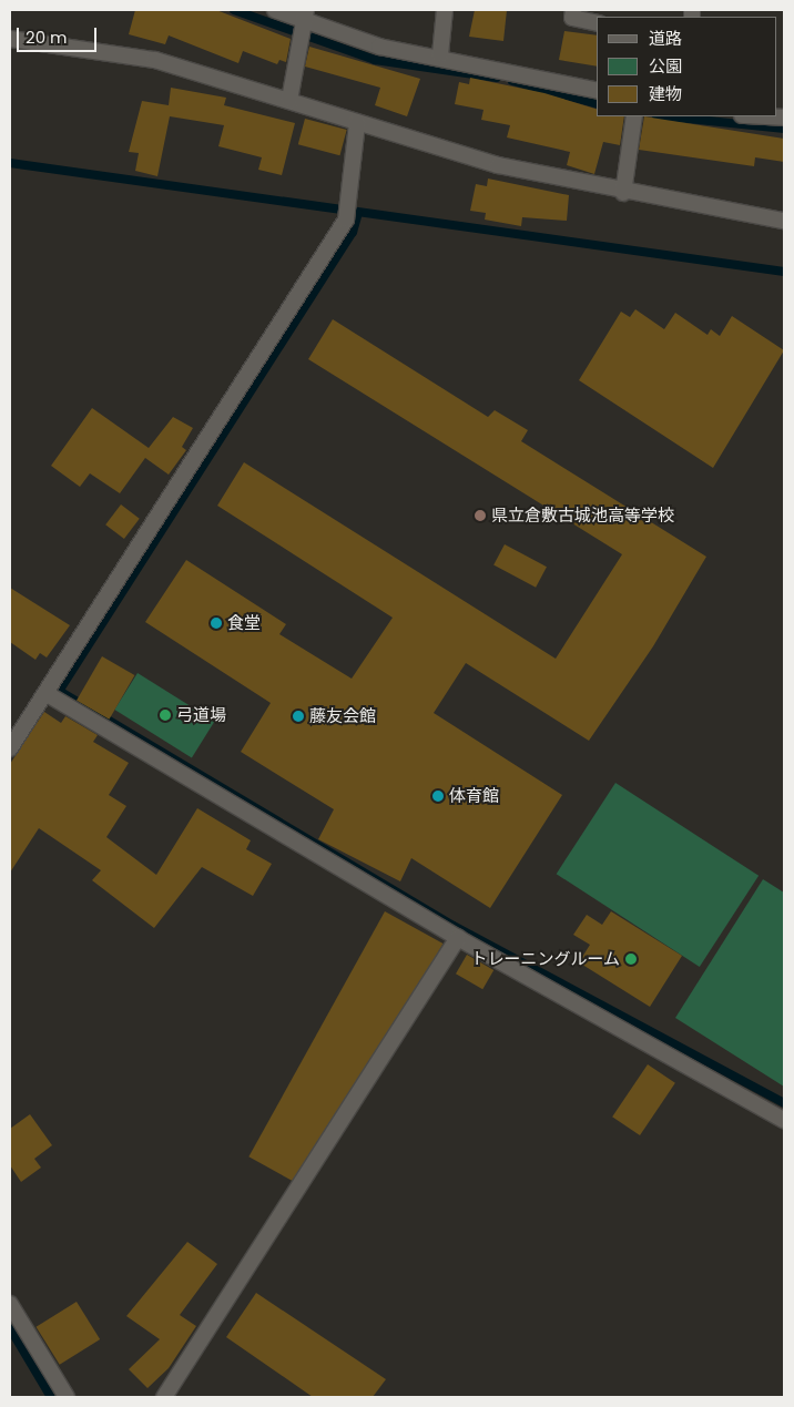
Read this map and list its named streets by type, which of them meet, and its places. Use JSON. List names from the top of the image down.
{
  "places": [
    "県立倉敷古城池高等学校",
    "食堂",
    "弓道場",
    "藤友会館",
    "体育館",
    "トレーニングルーム"
  ],
  "legend": ["道路", "公園", "建物"],
  "scale_bar": "20 m"
}
